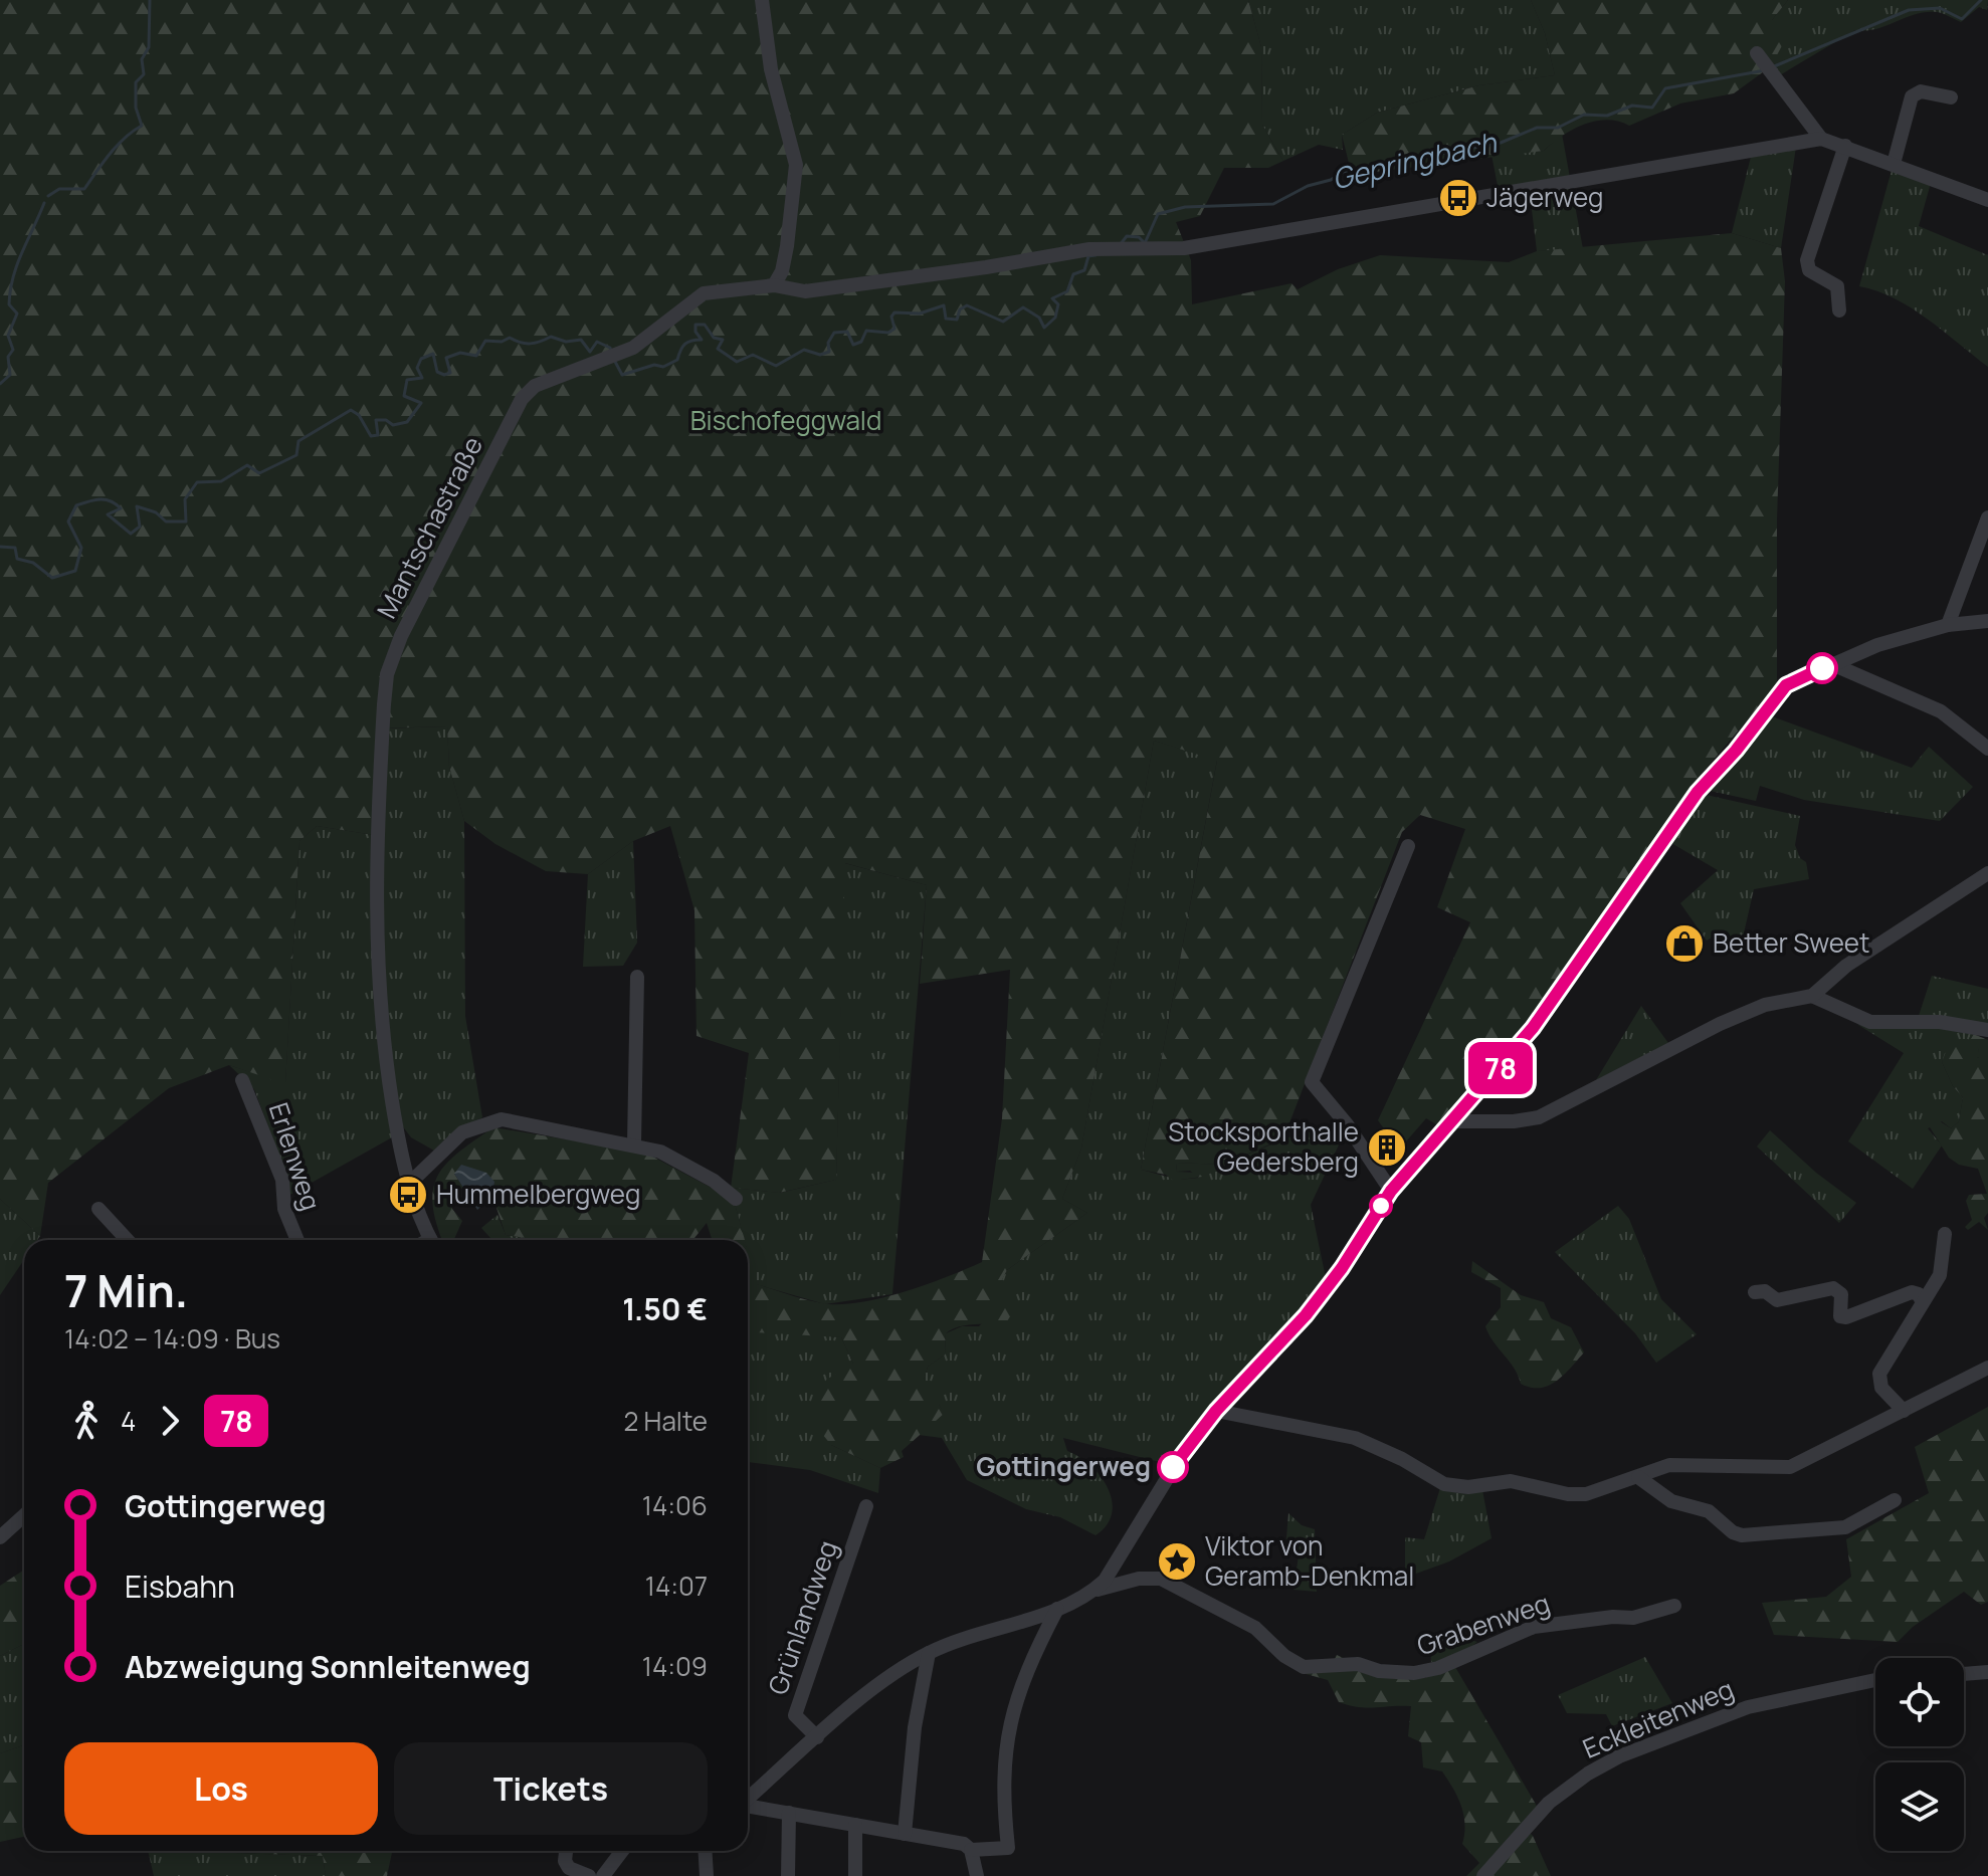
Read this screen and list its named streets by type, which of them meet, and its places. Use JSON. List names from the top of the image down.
{
  "streets": {
    "street": [
      "Mantschastraße",
      "Erlenweg",
      "Grünlandweg",
      "Grabenweg",
      "Eckleitenweg"
    ]
  },
  "water": ["Gepringbach"],
  "parks": ["Bischofeggwald"],
  "places": {
    "bus stop": ["Jägerweg", "Hummelbergweg"],
    "shop": ["Better Sweet"],
    "building": ["Stocksporthalle Gedersberg"],
    "other": ["Gottingerweg"],
    "place": ["Viktor von Geramb-Denkmal"]
  },
  "lines": ["bus line 78"],
  "page": {
    "on_map": "78",
    "heading": ["7 Min.", "14:02 – 14:09 · Bus", "1.50 €"],
    "legs": ["4", "78", "2 Halte"],
    "list": [
      {
        "name": "Gottingerweg",
        "value": "14:06"
      },
      {
        "name": "Eisbahn",
        "value": "14:07"
      },
      {
        "name": "Abzweigung Sonnleitenweg",
        "value": "14:09"
      }
    ],
    "buttons": ["Los", "Tickets"]
  }
}
